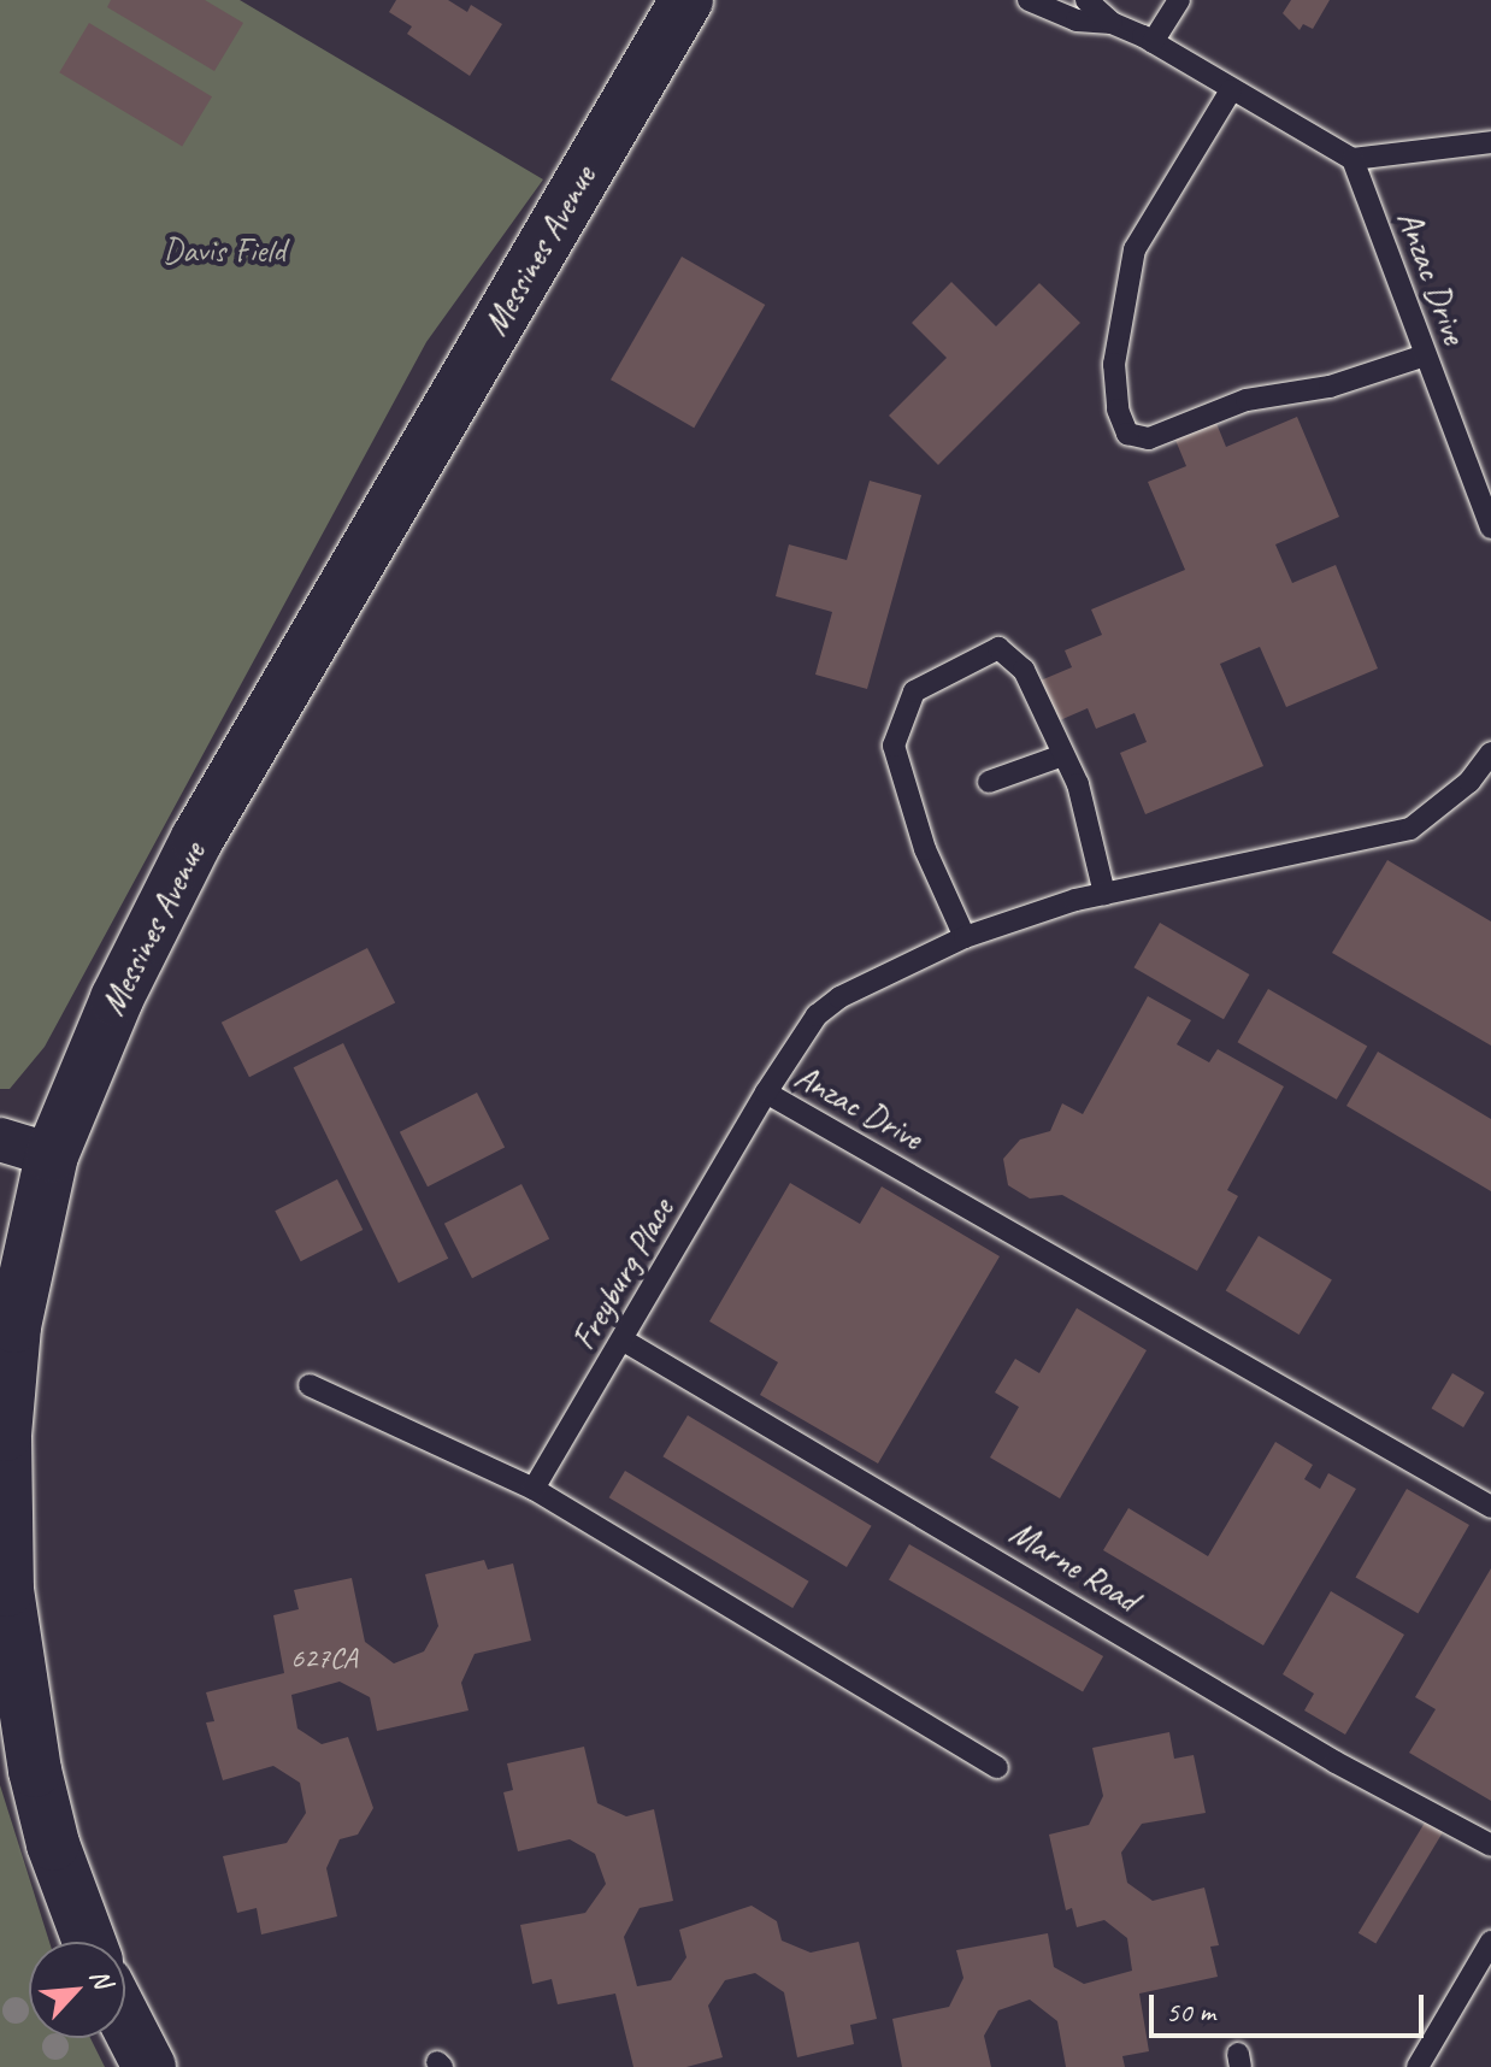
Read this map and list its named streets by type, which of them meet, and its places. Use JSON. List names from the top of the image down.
{
  "streets": {
    "street": ["Messines Avenue"],
    "lane": ["Anzac Drive", "Freyburg Place", "Marne Road"]
  },
  "crossings": [
    ["Anzac Drive", "Freyburg Place"],
    ["Freyburg Place", "Marne Road"]
  ],
  "parks": ["Davis Field"],
  "house_numbers": ["627CA"],
  "scale_bar": "50 m",
  "north": "top right"
}
